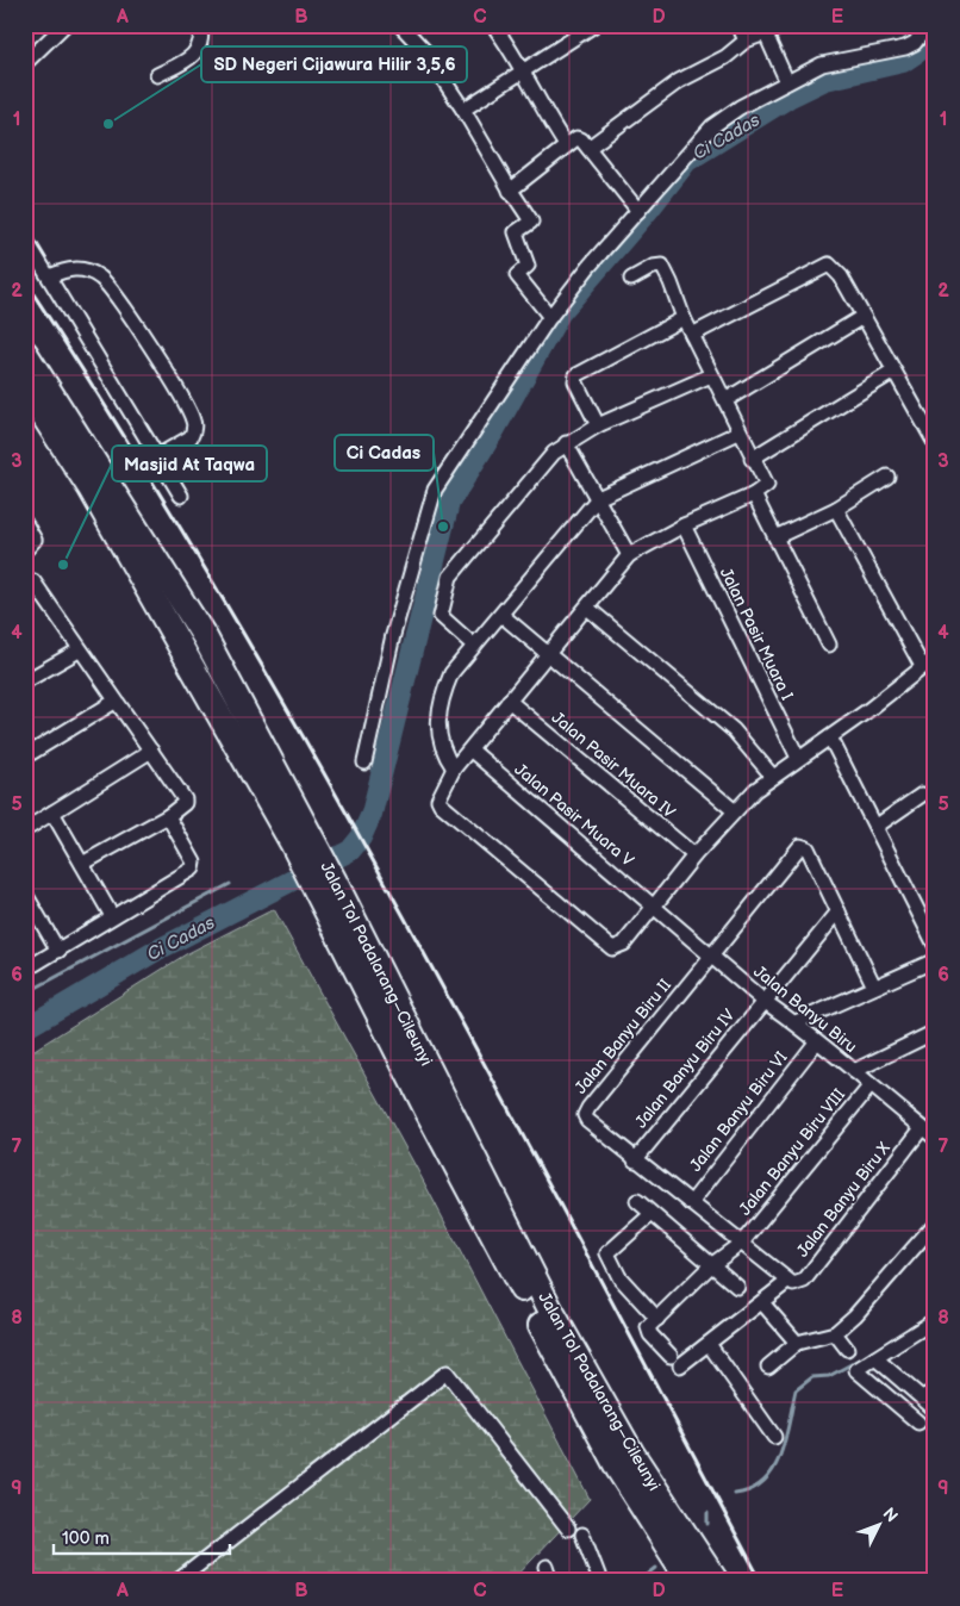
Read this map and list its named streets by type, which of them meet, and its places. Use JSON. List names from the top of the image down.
{
  "streets": {
    "highway": ["Jalan Tol Padalarang–Cileunyi"],
    "street": [
      "Jalan Pasir Muara I",
      "Jalan Pasir Muara IV",
      "Jalan Pasir Muara V",
      "Jalan Banyu Biru",
      "Jalan Banyu Biru II",
      "Jalan Banyu Biru IV",
      "Jalan Banyu Biru VI",
      "Jalan Banyu Biru VIII",
      "Jalan Banyu Biru X"
    ]
  },
  "crossings": [
    ["Jalan Pasir Muara V", "Jalan Banyu Biru"],
    ["Jalan Banyu Biru", "Jalan Banyu Biru II"],
    ["Jalan Banyu Biru", "Jalan Banyu Biru IV"],
    ["Jalan Banyu Biru", "Jalan Banyu Biru VI"],
    ["Jalan Banyu Biru", "Jalan Banyu Biru VIII"],
    ["Jalan Banyu Biru", "Jalan Banyu Biru X"],
    ["Jalan Banyu Biru II", "Jalan Banyu Biru IV"],
    ["Jalan Banyu Biru II", "Jalan Banyu Biru VI"],
    ["Jalan Banyu Biru II", "Jalan Banyu Biru VIII"],
    ["Jalan Banyu Biru II", "Jalan Banyu Biru X"],
    ["Jalan Banyu Biru VIII", "Jalan Banyu Biru X"]
  ],
  "water": ["Ci Cadas"],
  "places": ["SD Negeri Cijawura Hilir 3,5,6", "Ci Cadas", "Masjid At Taqwa"],
  "scale_bar": "100 m",
  "north": "top right",
  "grid": {
    "columns": [
      "A",
      "B",
      "C",
      "D",
      "E"
    ],
    "rows": [
      "1",
      "2",
      "3",
      "4",
      "5",
      "6",
      "7",
      "8",
      "9"
    ]
  }
}
